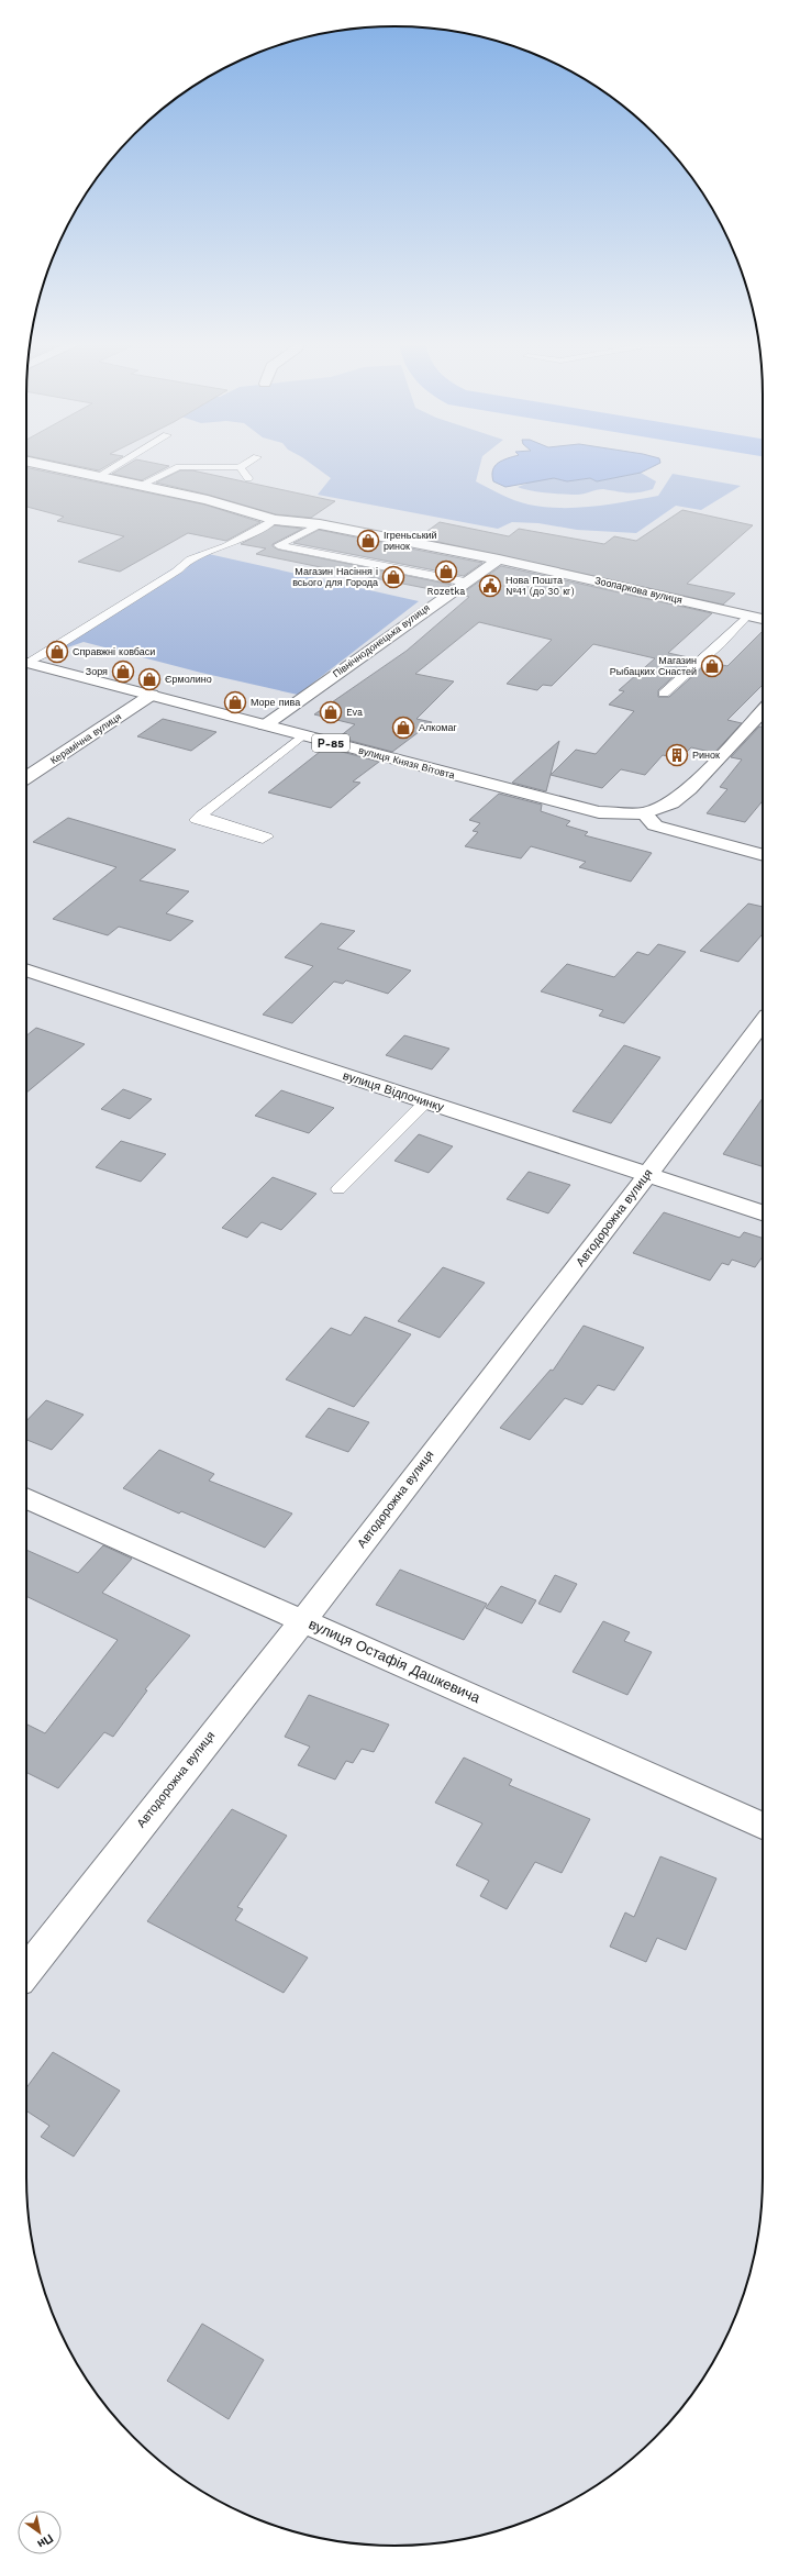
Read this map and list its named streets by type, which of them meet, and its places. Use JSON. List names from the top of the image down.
{
  "streets": {
    "street": [
      "Зоопаркова вулиця",
      "Північнодонецька вулиця",
      "Керамічна вулиця",
      "Р-85",
      "вулиця Князя Вітовта",
      "вулиця Відпочинку",
      "Автодорожна вулиця",
      "вулиця Остафія Дашкевича"
    ]
  },
  "crossings": [
    ["Зоопаркова вулиця", "Північнодонецька вулиця"],
    ["Північнодонецька вулиця", "вулиця Князя Вітовта"],
    ["Керамічна вулиця", "вулиця Князя Вітовта"],
    ["вулиця Відпочинку", "Автодорожна вулиця"],
    ["Автодорожна вулиця", "вулиця Остафія Дашкевича"]
  ],
  "places": {
    "shop": [
      "Ігреньський ринок",
      "Rozetka",
      "Магазин Насіння і всього для Города",
      "Справжні ковбаси",
      "Магазин Рыбацких Снастей",
      "Зоря",
      "Єрмолино",
      "Море пива",
      "Eva",
      "Алкомаг"
    ],
    "public building": ["Нова Пошта №41 (до 30 кг)"],
    "building": ["Ринок"]
  },
  "north": "bottom right"
}
